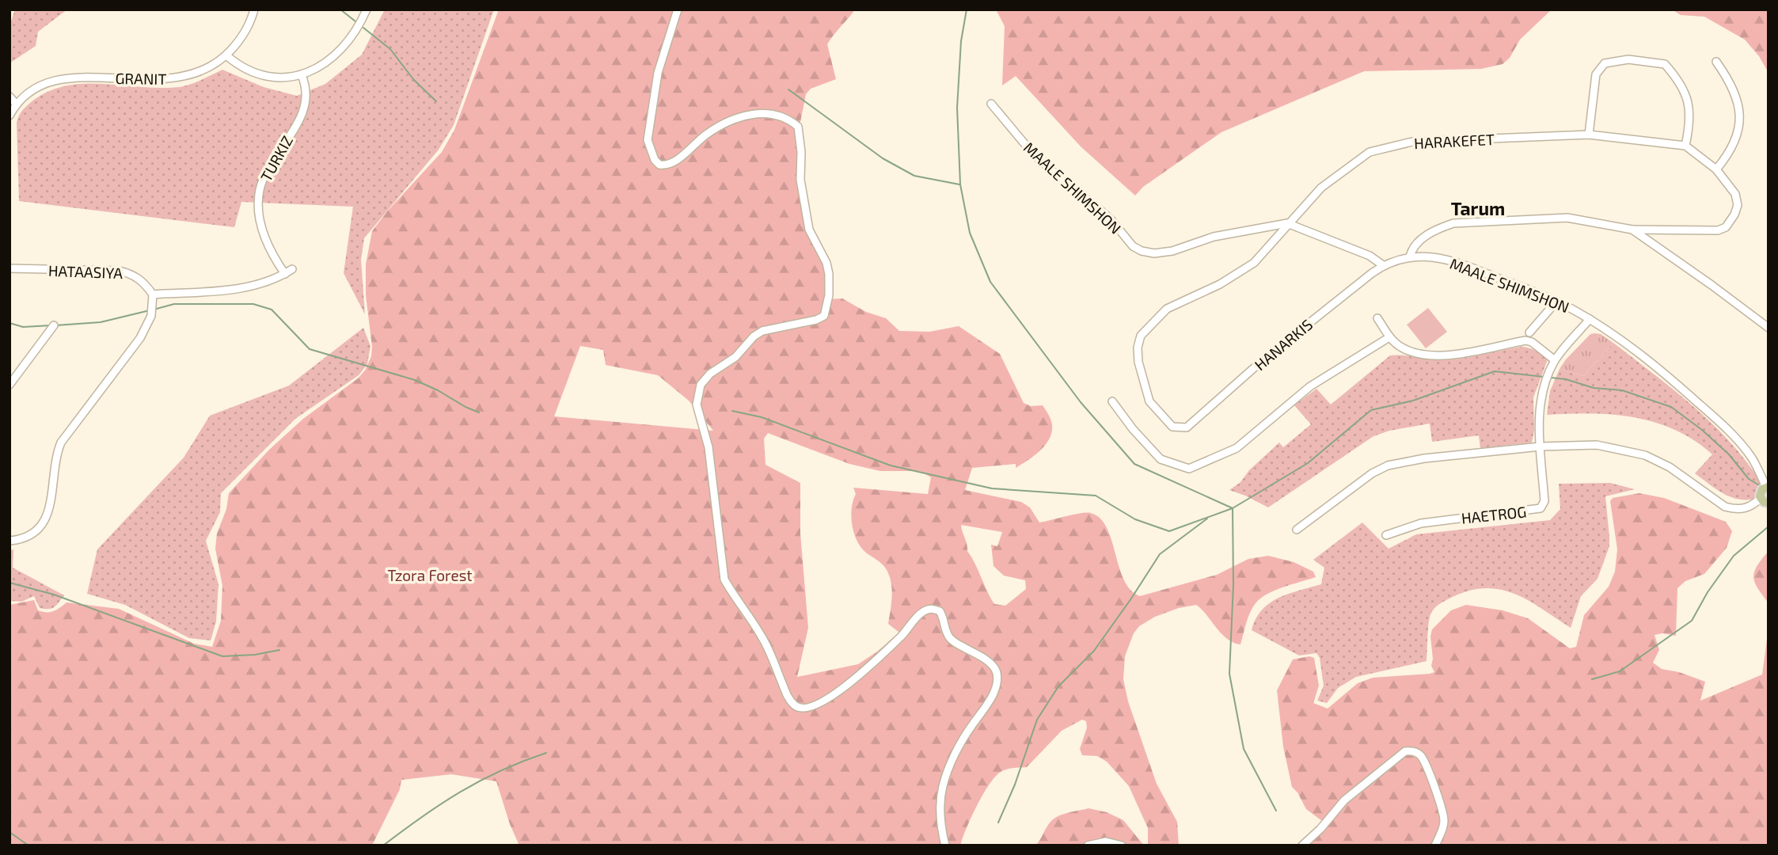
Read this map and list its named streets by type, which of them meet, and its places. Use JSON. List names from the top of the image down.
{
  "streets": {
    "street": [
      "GRANIT",
      "HARAKEFET",
      "TURKIZ",
      "MAALE SHIMSHON",
      "HATAASIYA",
      "HANARKIS",
      "HAETROG"
    ]
  },
  "crossings": [
    ["HARAKEFET", "MAALE SHIMSHON"],
    ["HARAKEFET", "HANARKIS"],
    ["MAALE SHIMSHON", "HANARKIS"]
  ],
  "districts": ["Tarum"],
  "parks": ["Tzora Forest"]
}
